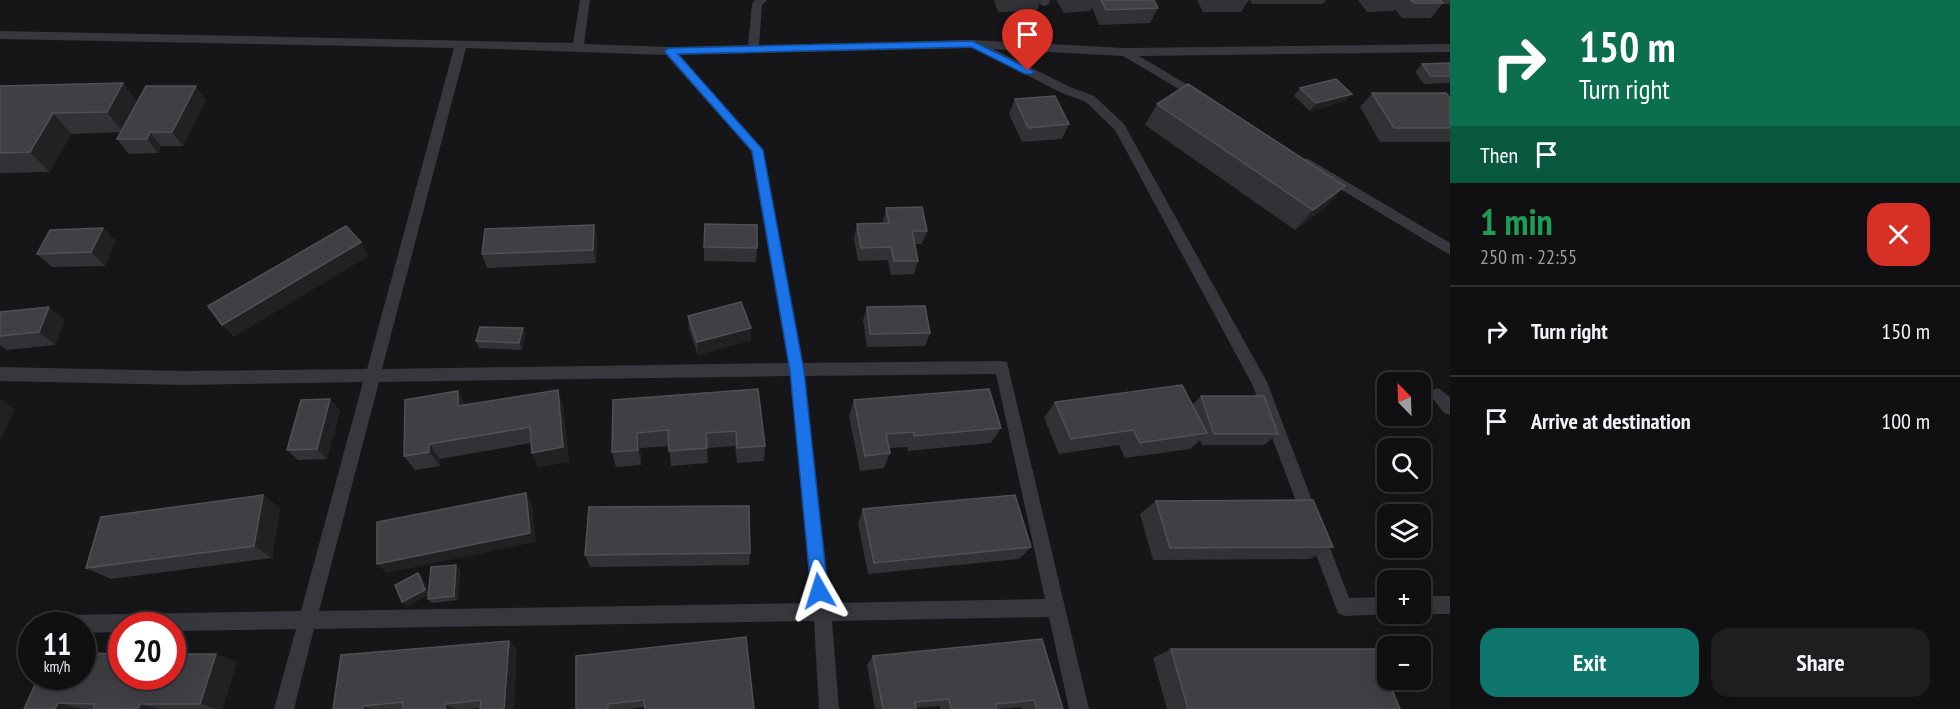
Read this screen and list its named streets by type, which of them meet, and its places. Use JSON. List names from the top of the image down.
{
  "north": "top left",
  "page": {
    "turn": ["150 m", "Turn right"],
    "then": "Then",
    "heading": ["1 min", "250 m · 22:55"],
    "list": [
      {
        "name": "Turn right",
        "value": "150 m"
      },
      {
        "name": "Arrive at destination",
        "value": "100 m"
      }
    ],
    "map_buttons": ["+", "−"],
    "speed": "11 km/h",
    "limit": "20",
    "buttons": ["Exit", "Share"]
  }
}
